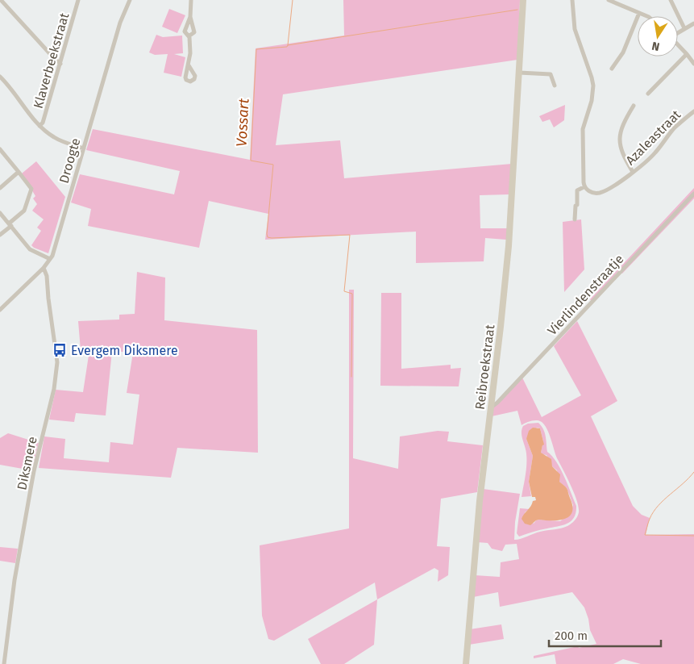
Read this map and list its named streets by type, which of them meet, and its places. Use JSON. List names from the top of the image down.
{
  "streets": {
    "street": [
      "Klaverbeekstraat",
      "Azaleastraat",
      "Droogte",
      "Vierlindenstraatje",
      "Reibroekstraat",
      "Diksmere"
    ]
  },
  "crossings": [
    ["Droogte", "Diksmere"],
    ["Vierlindenstraatje", "Reibroekstraat"]
  ],
  "water": ["Vossart"],
  "places": {
    "bus stop": ["Evergem Diksmere"]
  },
  "scale_bar": "200 m",
  "north": "bottom"
}
